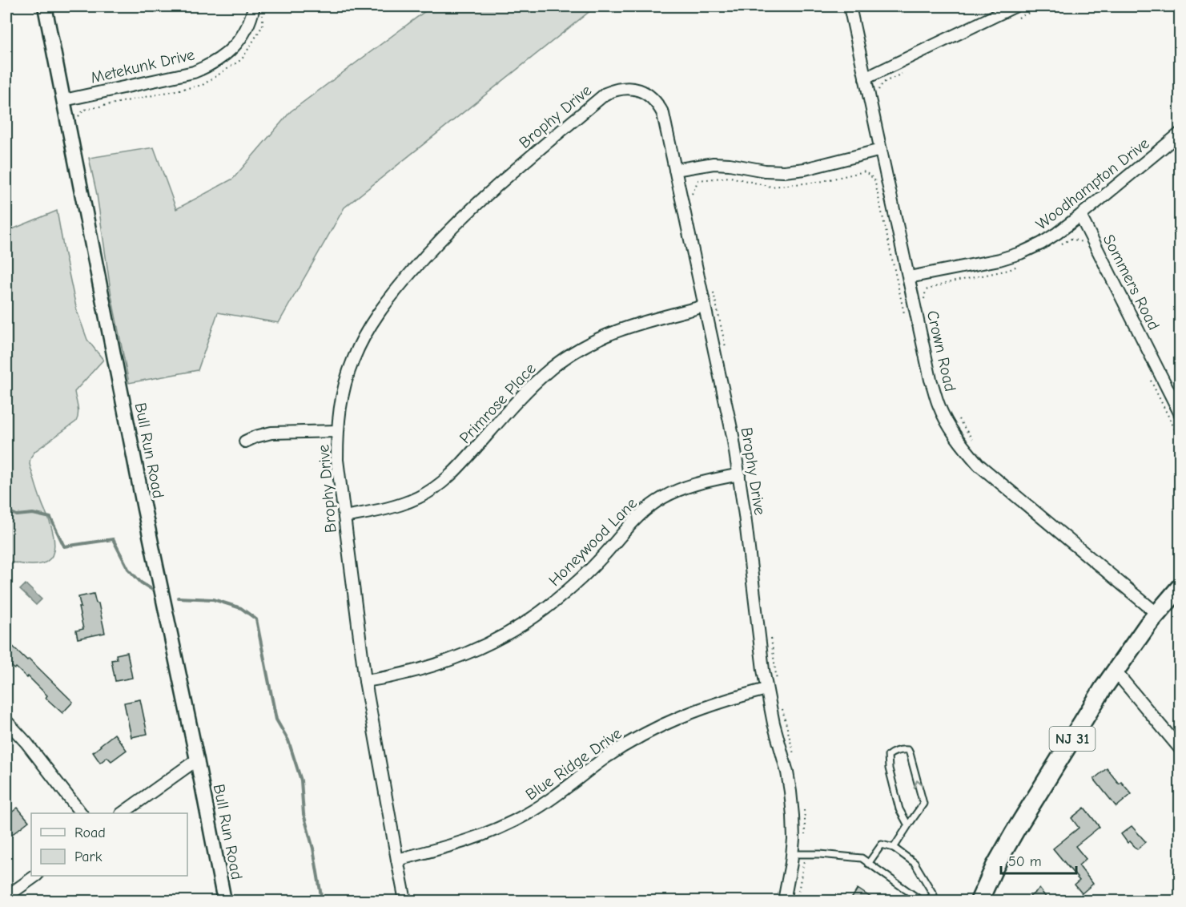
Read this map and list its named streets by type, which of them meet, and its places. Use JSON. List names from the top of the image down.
{
  "streets": {
    "main road": ["NJ 31"],
    "street": [
      "Metekunk Drive",
      "Brophy Drive",
      "Woodhampton Drive",
      "Sommers Road",
      "Crown Road",
      "Primrose Place",
      "Bull Run Road",
      "Honeywood Lane",
      "Blue Ridge Drive"
    ]
  },
  "crossings": [
    ["Metekunk Drive", "Bull Run Road"],
    ["Brophy Drive", "Primrose Place"],
    ["Brophy Drive", "Honeywood Lane"],
    ["Brophy Drive", "Blue Ridge Drive"],
    ["Woodhampton Drive", "Sommers Road"],
    ["Woodhampton Drive", "Crown Road"],
    ["Crown Road", "NJ 31"]
  ],
  "legend": ["Road", "Park"],
  "scale_bar": "50 m"
}
